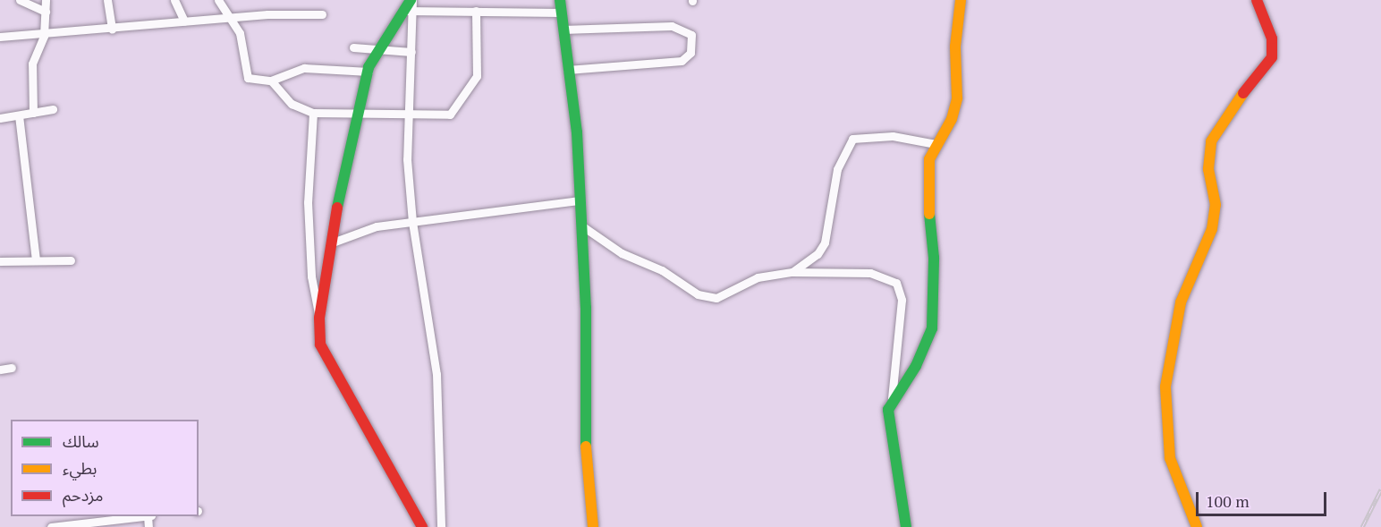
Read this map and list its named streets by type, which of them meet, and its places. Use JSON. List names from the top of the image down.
{
  "legend": ["سالك", "بطيء", "مزدحم"],
  "scale_bar": "100 m"
}
